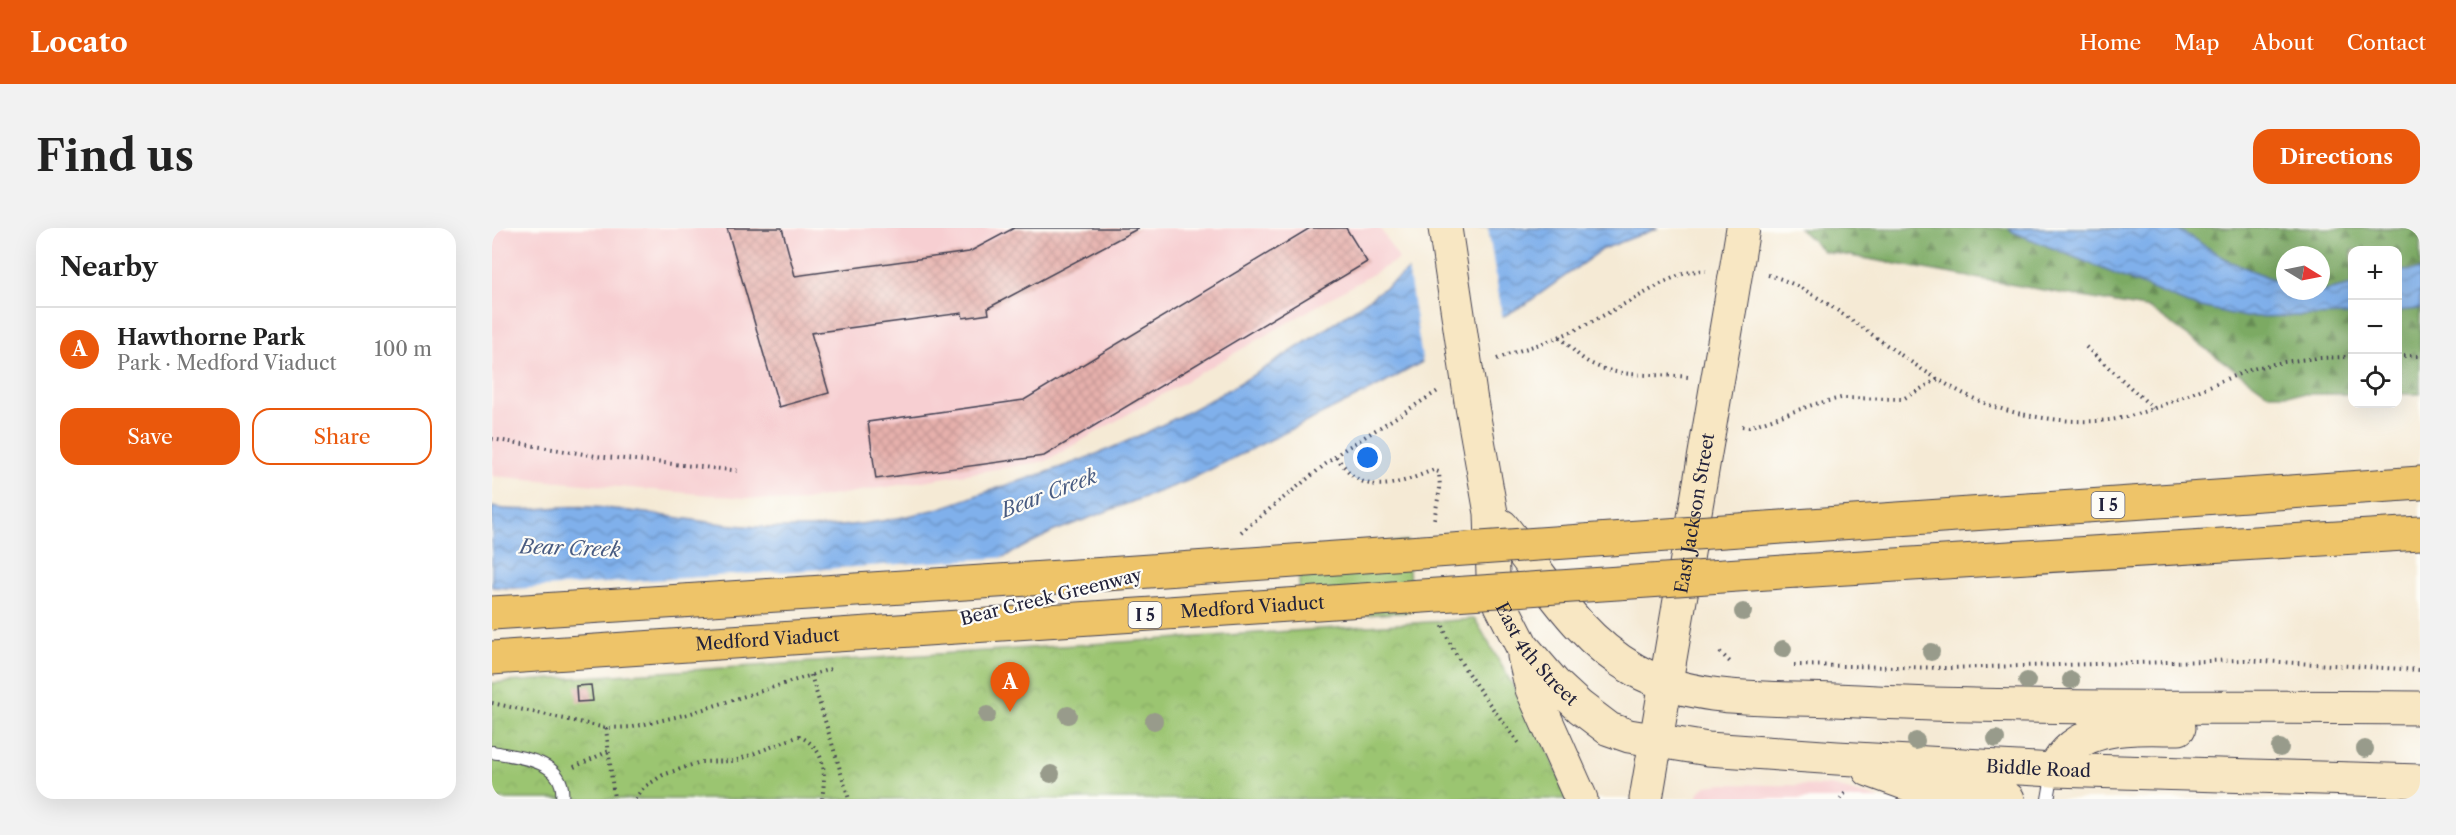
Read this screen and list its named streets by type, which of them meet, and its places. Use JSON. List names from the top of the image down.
{
  "streets": {
    "highway": ["I 5", "Medford Viaduct"],
    "main road": ["East Jackson Street", "East 4th Street", "Biddle Road"]
  },
  "crossings": [
    ["East Jackson Street", "East 4th Street"],
    ["East Jackson Street", "Biddle Road"],
    ["East 4th Street", "Biddle Road"]
  ],
  "water": ["Bear Creek"],
  "north": "right",
  "page": {
    "header": "Locato",
    "nav": [
      "Home",
      "Map",
      "About",
      "Contact"
    ],
    "buttons": [
      "Directions",
      ["Save", "Share"]
    ],
    "title": "Find us",
    "heading": "Nearby",
    "map_buttons": ["+", "−"],
    "list": [
      {
        "mark": "A",
        "name": "Hawthorne Park",
        "note": "Park · Medford Viaduct",
        "value": "100 m"
      }
    ],
    "pins": "A"
  }
}
